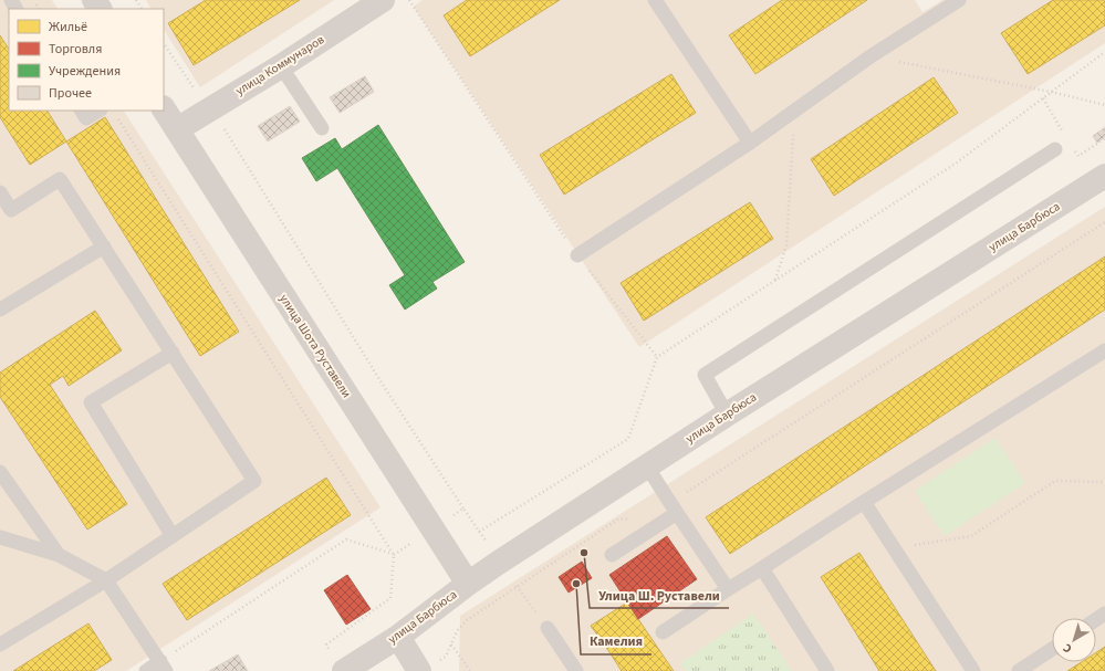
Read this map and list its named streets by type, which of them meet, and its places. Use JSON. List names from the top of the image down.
{
  "streets": {
    "street": ["улица Коммунаров", "улица Барбюса", "улица Шота Руставели"]
  },
  "crossings": [
    ["улица Коммунаров", "улица Шота Руставели"],
    ["улица Барбюса", "улица Шота Руставели"]
  ],
  "places": ["Улица Ш. Руставели", "Камелия"],
  "legend": [
    "Жильё",
    "Торговля",
    "Учреждения",
    "Прочее"
  ],
  "north": "bottom left"
}
